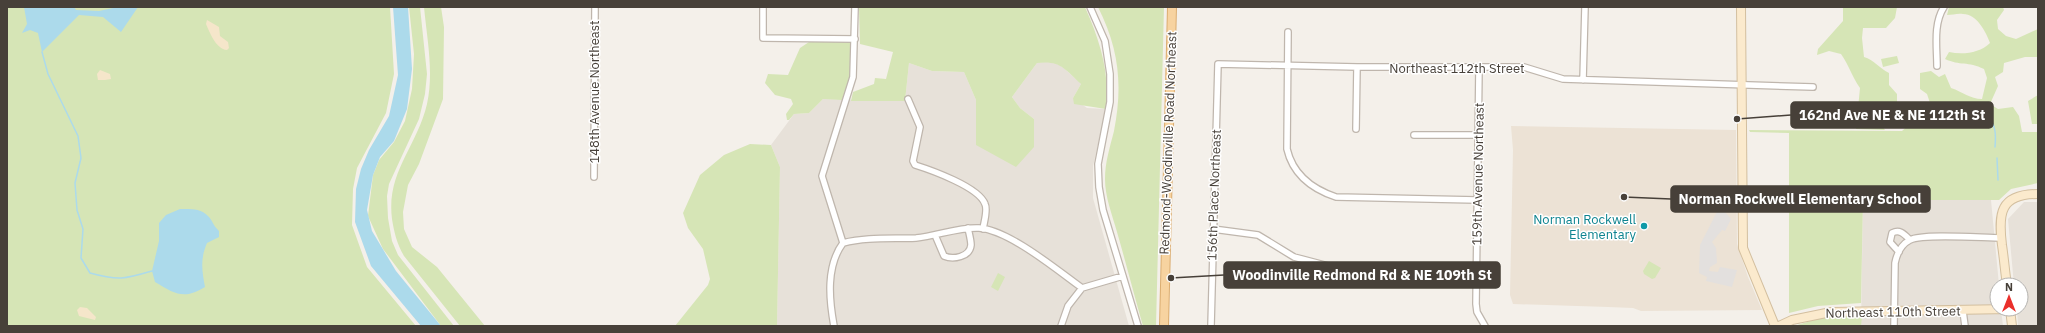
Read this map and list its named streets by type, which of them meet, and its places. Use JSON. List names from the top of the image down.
{
  "streets": {
    "main road": ["Redmond-Woodinville Road Northeast"],
    "street": [
      "Northeast 112th Street",
      "148th Avenue Northeast",
      "159th Avenue Northeast",
      "156th Place Northeast",
      "Northeast 110th Street"
    ]
  },
  "crossings": [
    ["Northeast 112th Street", "159th Avenue Northeast"],
    ["Northeast 112th Street", "156th Place Northeast"]
  ],
  "places": [
    "162nd Ave NE & NE 112th St",
    "Norman Rockwell Elementary School",
    "Norman Rockwell Elementary",
    "Woodinville Redmond Rd & NE 109th St"
  ],
  "north": "top"
}
